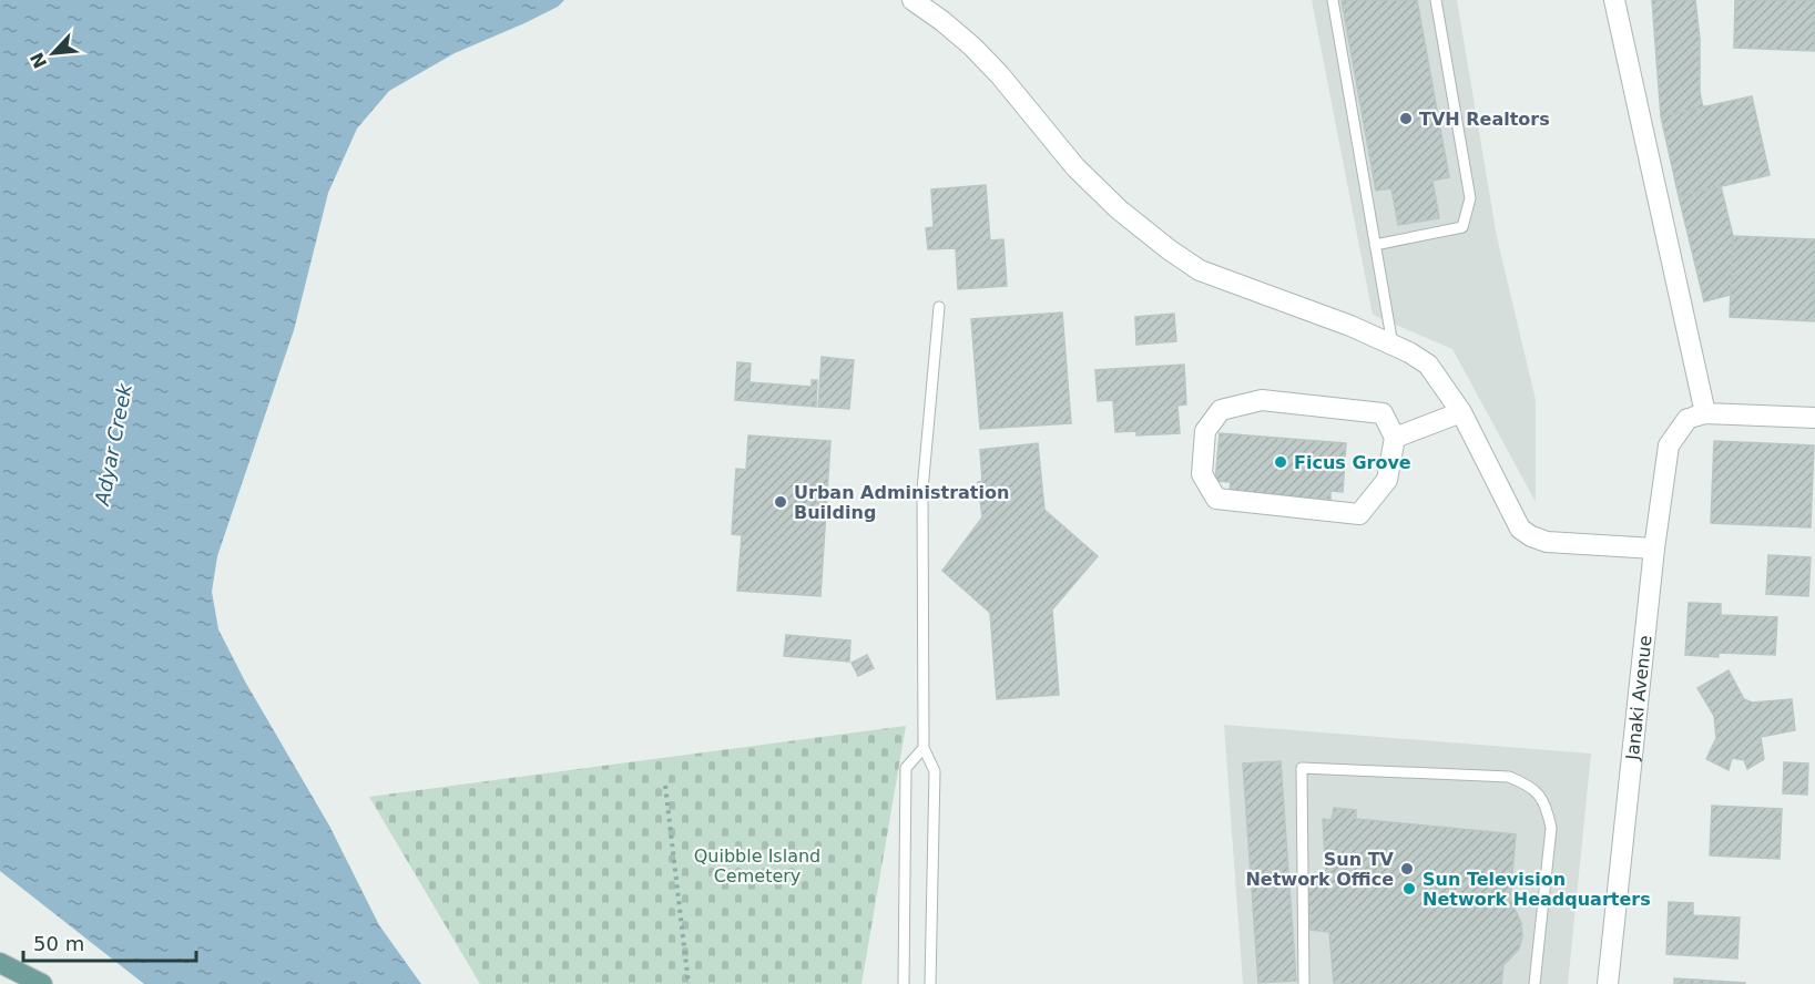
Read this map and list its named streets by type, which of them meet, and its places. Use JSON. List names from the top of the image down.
{
  "streets": {
    "street": ["Janaki Avenue"]
  },
  "water": ["Adyar Creek"],
  "parks": ["Quibble Island Cemetery"],
  "places": [
    "TVH Realtors",
    "Ficus Grove",
    "Urban Administration Building",
    "Sun TV Network Office",
    "Sun Television Network Headquarters"
  ],
  "scale_bar": "50 m",
  "north": "bottom left"
}
